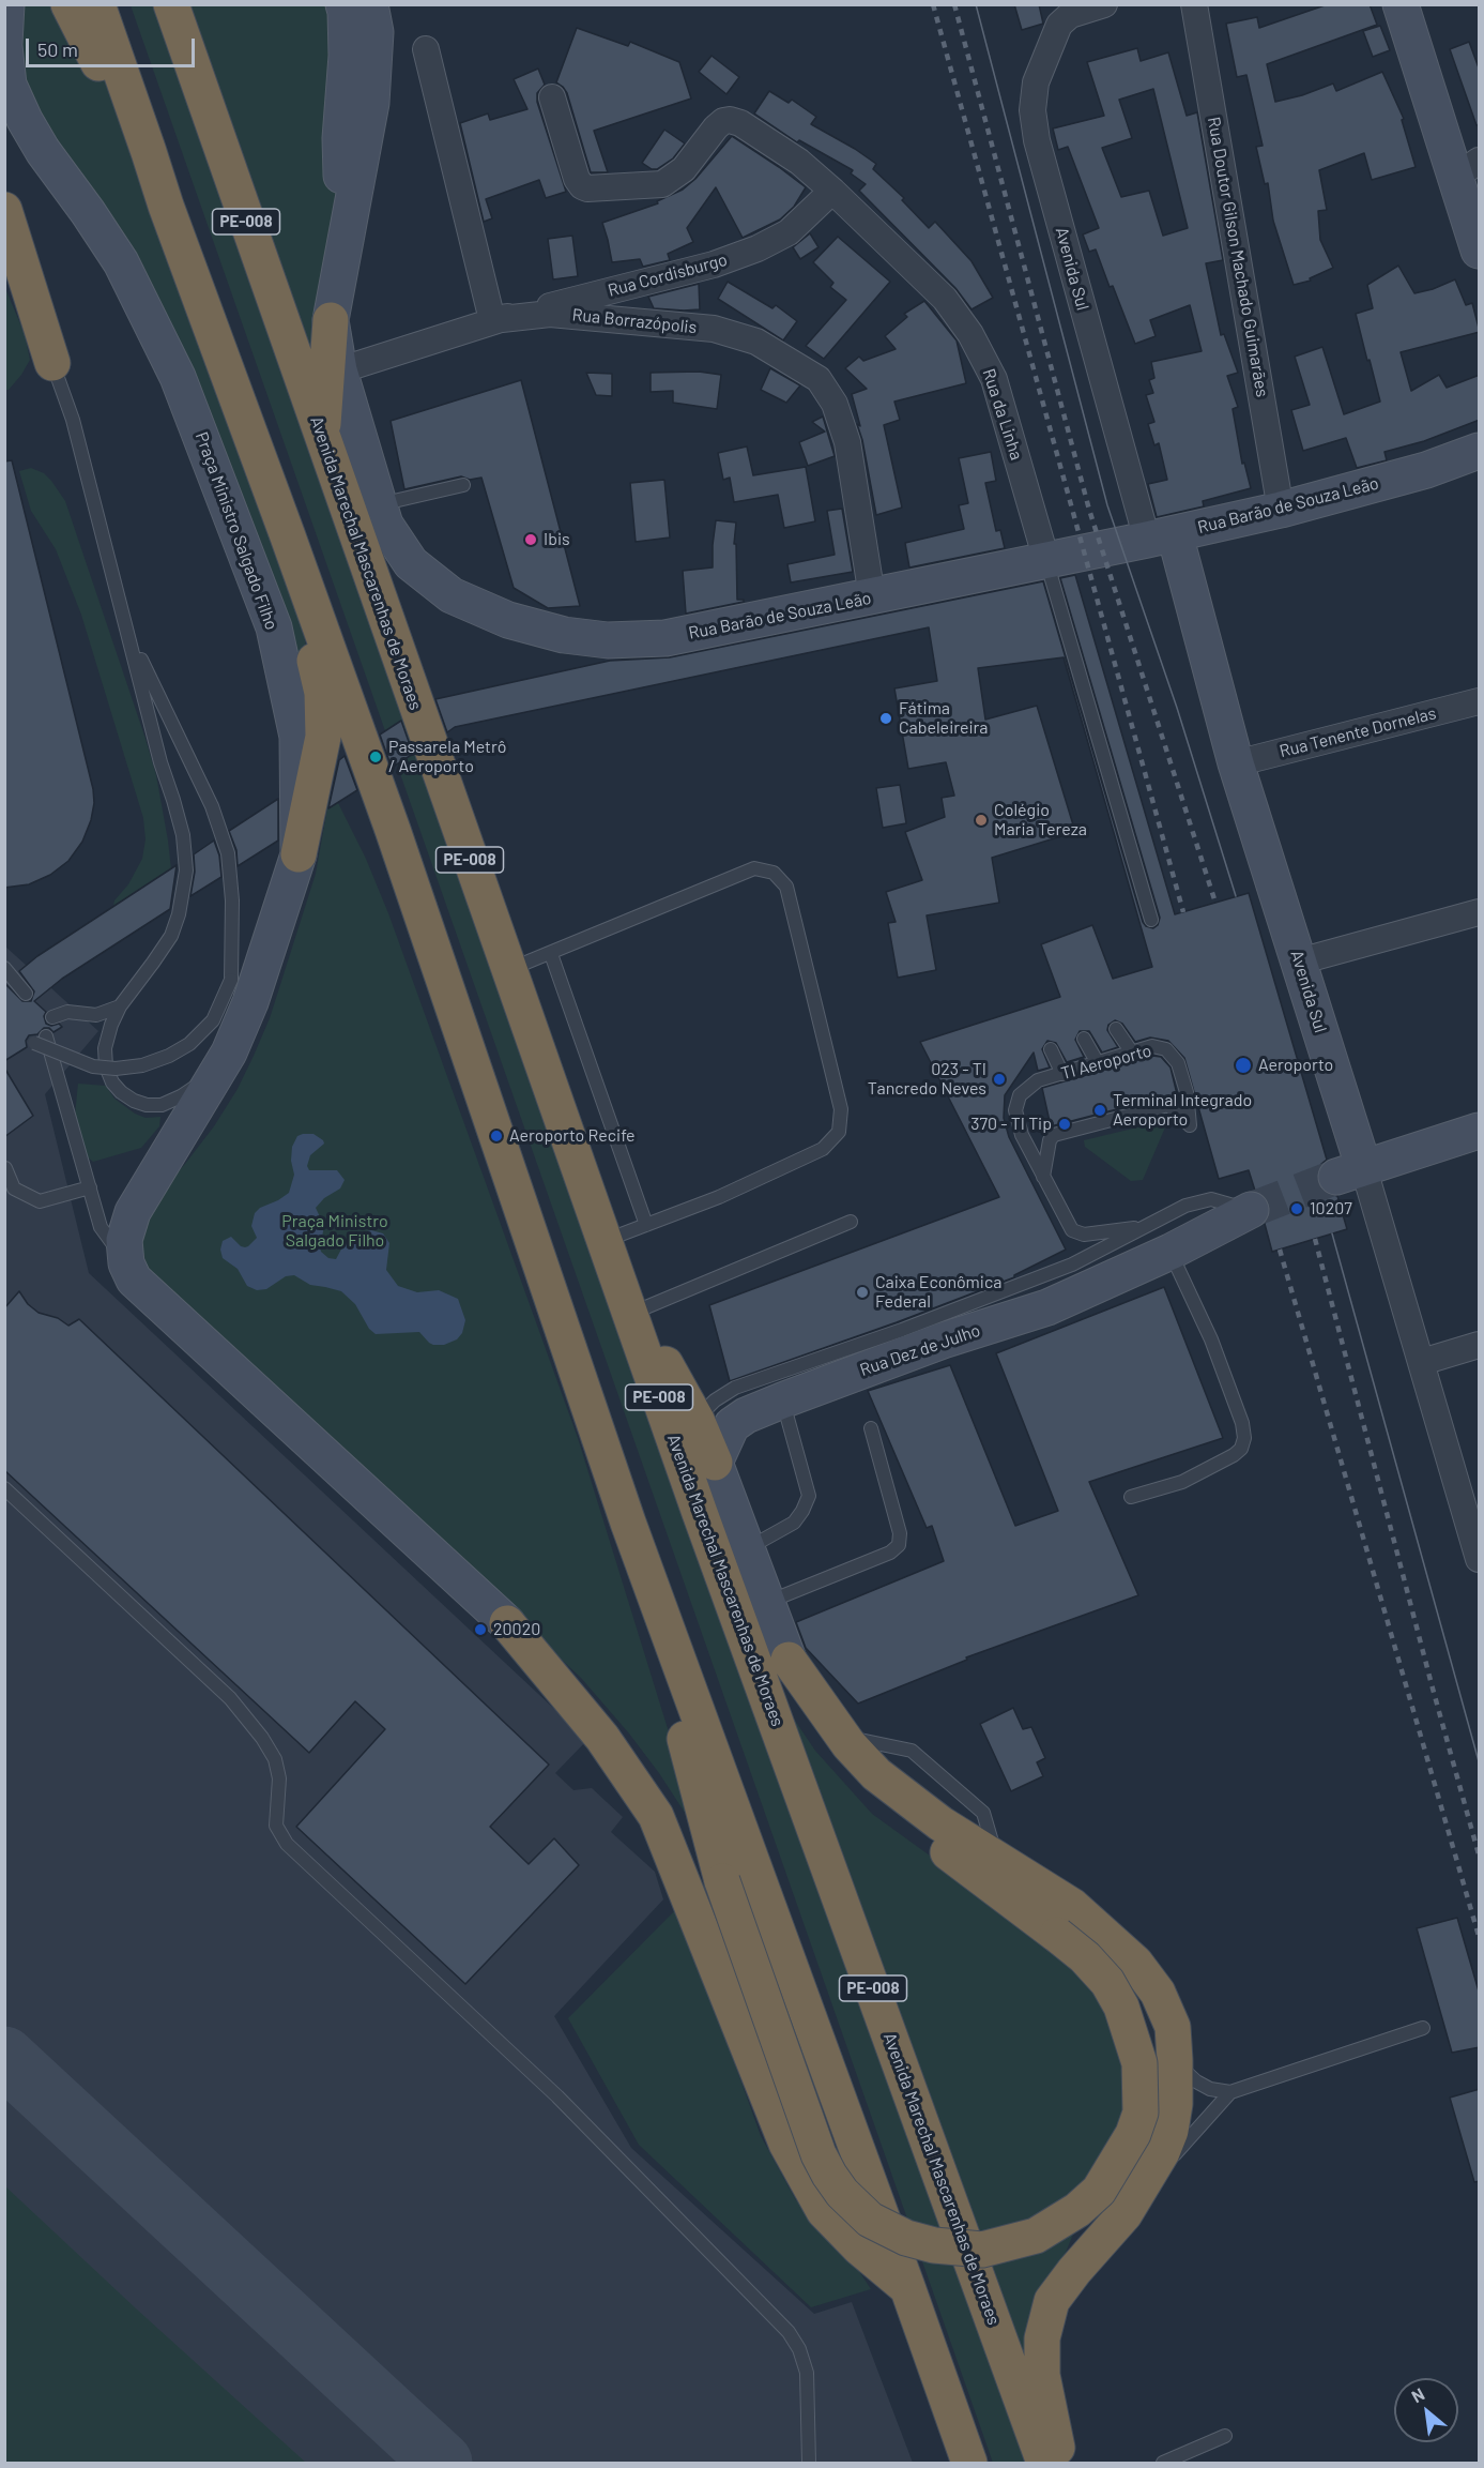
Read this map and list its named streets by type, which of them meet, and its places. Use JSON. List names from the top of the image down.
{
  "streets": {
    "highway": ["PE-008", "Avenida Marechal Mascarenhas de Moraes"],
    "street": [
      "Rua Doutor Gilson Machado Guimarães",
      "Avenida Sul",
      "Rua Cordisburgo",
      "Rua Borrazópolis",
      "Rua da Linha",
      "Rua Barão de Souza Leão",
      "Praça Ministro Salgado Filho",
      "Rua Tenente Dornelas",
      "Rua Dez de Julho"
    ],
    "lane": ["TI Aeroporto"]
  },
  "crossings": [
    ["Rua Doutor Gilson Machado Guimarães", "Rua Barão de Souza Leão"],
    ["Avenida Sul", "Rua Barão de Souza Leão"],
    ["Avenida Sul", "Rua Tenente Dornelas"],
    ["Rua Cordisburgo", "Rua Borrazópolis"],
    ["Rua Cordisburgo", "Rua da Linha"],
    ["Rua Cordisburgo", "Rua Barão de Souza Leão"],
    ["Rua Borrazópolis", "Rua Barão de Souza Leão"],
    ["Rua da Linha", "Rua Barão de Souza Leão"]
  ],
  "parks": ["Praça Ministro Salgado Filho"],
  "places": [
    "Ibis",
    "Fátima Cabeleireira",
    "Passarela Metrô / Aeroporto",
    "Colégio Maria Tereza",
    "Aeroporto",
    "023 - TI Tancredo Neves",
    "Terminal Integrado Aeroporto",
    "370 - TI Tip",
    "Aeroporto Recife",
    "10207",
    "Caixa Econômica Federal",
    "20020"
  ],
  "scale_bar": "50 m",
  "north": "top left"
}
